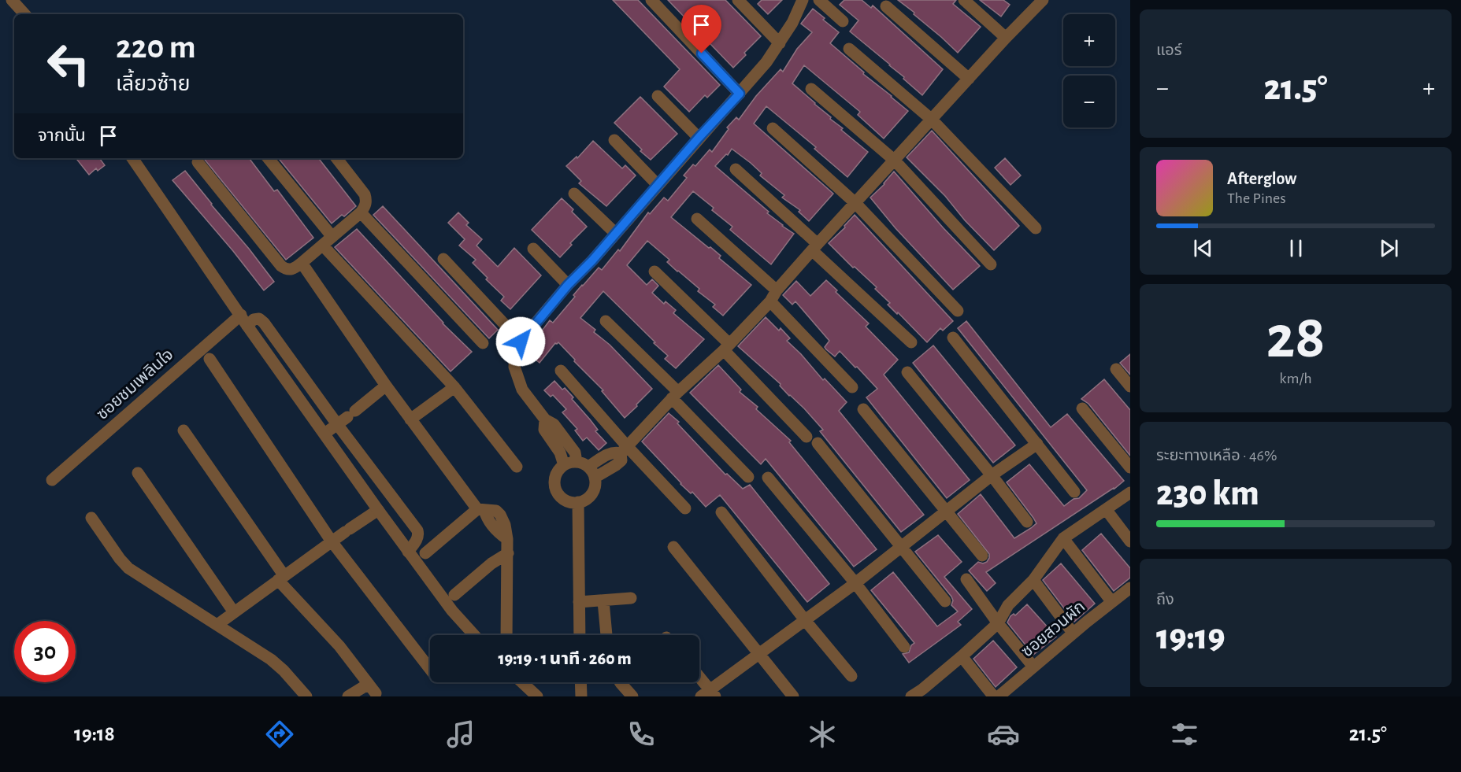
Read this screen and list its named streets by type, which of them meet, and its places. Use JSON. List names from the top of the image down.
{
  "streets": {
    "street": ["ซอยชมเพลินใจ", "ซอยสวนผัก"]
  },
  "page": {
    "tile": [
      "แอร์",
      ["28", "km/h"],
      ["ระยะทางเหลือ · 46%", "230 km"],
      ["ถึง", "19:19"]
    ],
    "map_buttons": ["+", "−"],
    "turn": ["220 m", "เลี้ยวซ้าย"],
    "heat": ["−", "21.5°", "+"],
    "then": "จากนั้น",
    "song": ["Afterglow", "The Pines"],
    "limit": "30",
    "trip": "19:19 · 1 นาที · 260 m",
    "tabs": ["19:18", "21.5°"]
  }
}
